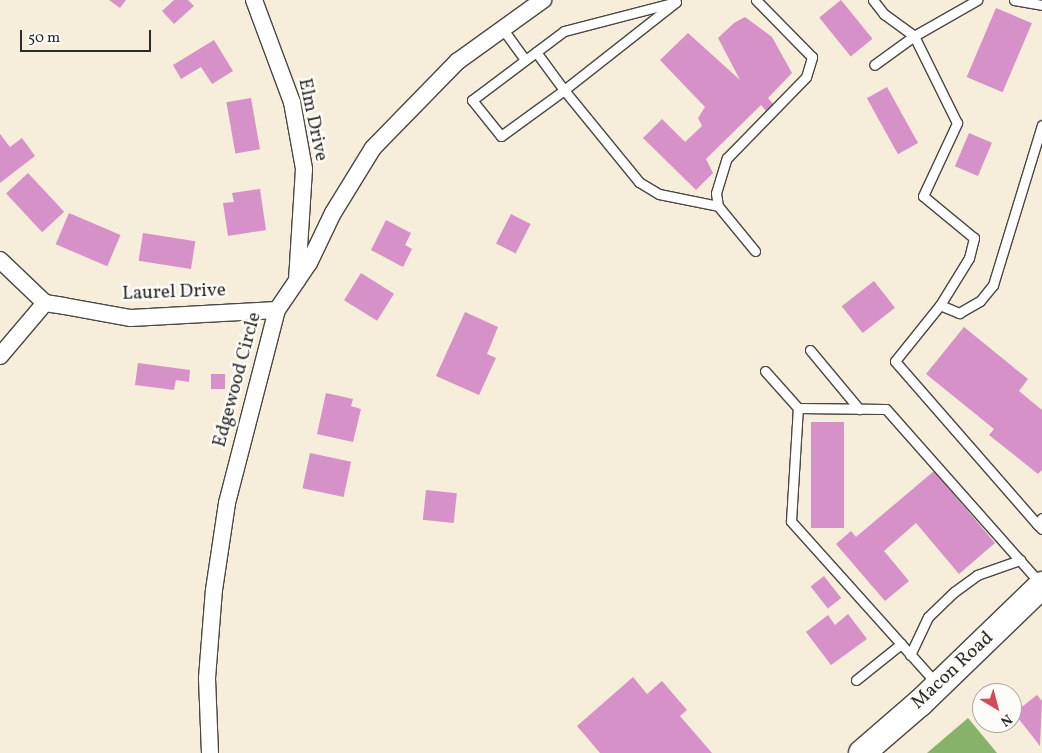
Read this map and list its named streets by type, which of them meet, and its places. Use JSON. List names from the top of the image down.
{
  "streets": {
    "main road": ["Macon Road"],
    "street": ["Elm Drive", "Laurel Drive", "Edgewood Circle"]
  },
  "crossings": [
    ["Elm Drive", "Edgewood Circle"],
    ["Laurel Drive", "Edgewood Circle"]
  ],
  "scale_bar": "50 m",
  "north": "bottom right"
}
